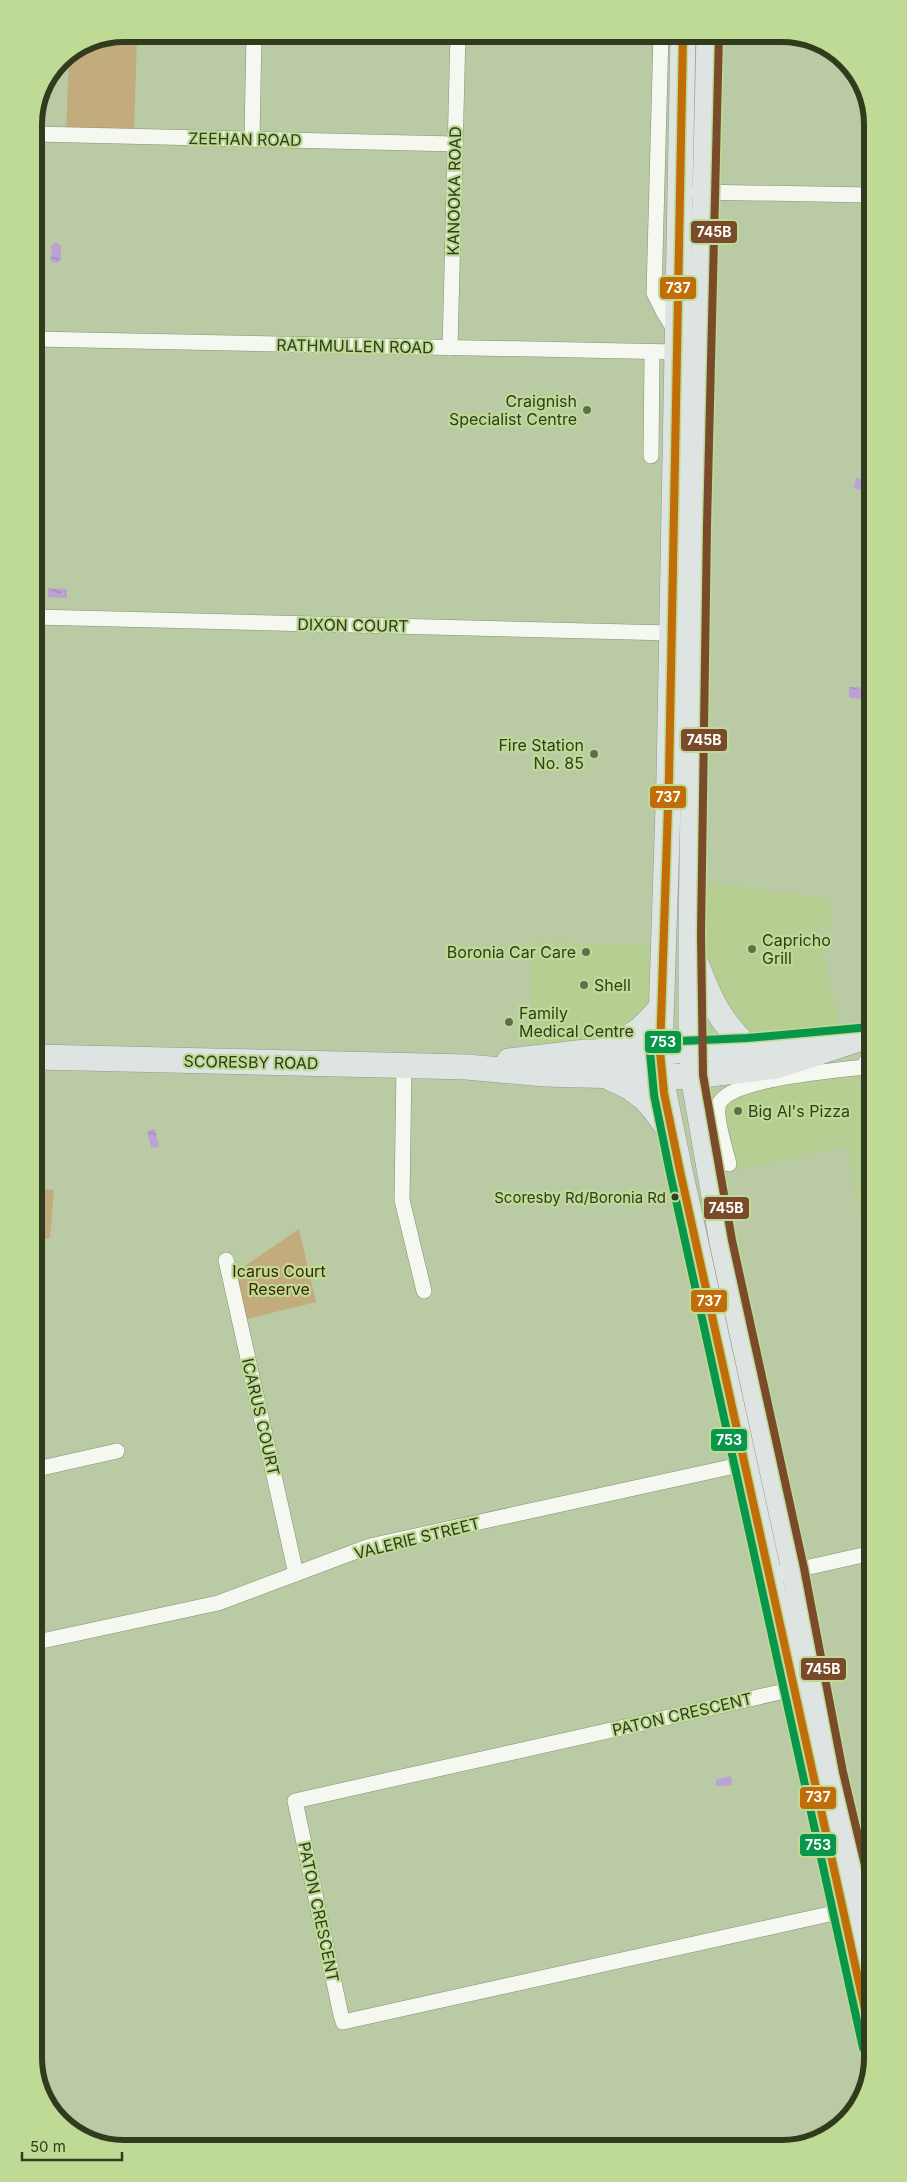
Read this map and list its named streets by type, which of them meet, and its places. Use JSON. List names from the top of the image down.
{
  "streets": {
    "main road": ["SCORESBY ROAD"],
    "street": [
      "ZEEHAN ROAD",
      "KANOOKA ROAD",
      "RATHMULLEN ROAD",
      "DIXON COURT",
      "ICARUS COURT",
      "VALERIE STREET",
      "PATON CRESCENT"
    ]
  },
  "crossings": [
    ["ZEEHAN ROAD", "KANOOKA ROAD"],
    ["KANOOKA ROAD", "RATHMULLEN ROAD"],
    ["ICARUS COURT", "VALERIE STREET"]
  ],
  "parks": ["Icarus Court Reserve"],
  "places": [
    "Craignish Specialist Centre",
    "Fire Station No. 85",
    "Capricho Grill",
    "Boronia Car Care",
    "Shell",
    "Family Medical Centre",
    "Big Al's Pizza",
    "Scoresby Rd/Boronia Rd"
  ],
  "lines": ["transit line 737", "transit line 745B", "transit line 753"],
  "scale_bar": "50 m"
}
